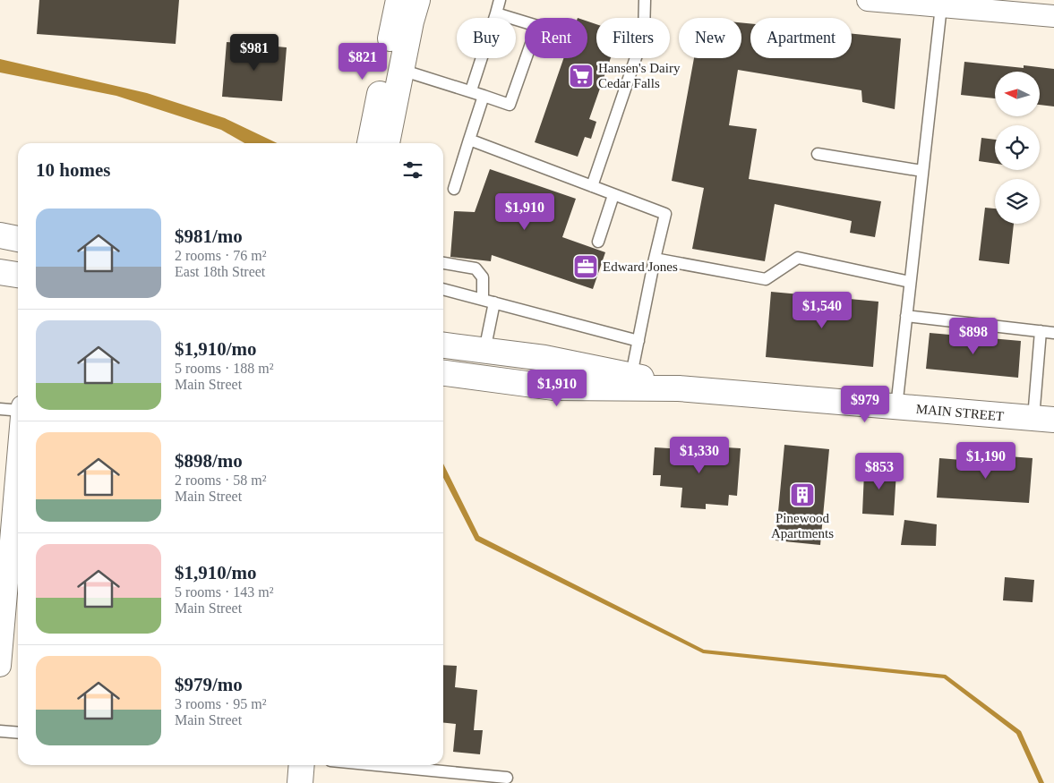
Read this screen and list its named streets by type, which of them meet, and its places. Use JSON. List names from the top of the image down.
{
  "streets": {
    "main road": ["MAIN STREET"]
  },
  "places": {
    "supermarket": ["Hansen's Dairy Cedar Falls"],
    "office": ["Edward Jones"],
    "building": ["Pinewood Apartments"]
  },
  "north": "left",
  "page": {
    "chip": [
      "Buy",
      "Rent",
      "Filters",
      "New",
      "Apartment"
    ],
    "price": [
      "$981",
      "$821",
      "$1,910",
      "$1,540",
      "$898",
      "$1,910",
      "$979",
      "$1,330",
      "$1,190",
      "$853"
    ],
    "heading": "10 homes",
    "list": [
      {
        "name": "$981/mo",
        "note": "2 rooms · 76 m² · East 18th Street"
      },
      {
        "name": "$1,910/mo",
        "note": "5 rooms · 188 m² · Main Street"
      },
      {
        "name": "$898/mo",
        "note": "2 rooms · 58 m² · Main Street"
      },
      {
        "name": "$1,910/mo",
        "note": "5 rooms · 143 m² · Main Street"
      },
      {
        "name": "$979/mo",
        "note": "3 rooms · 95 m² · Main Street"
      }
    ]
  }
}
